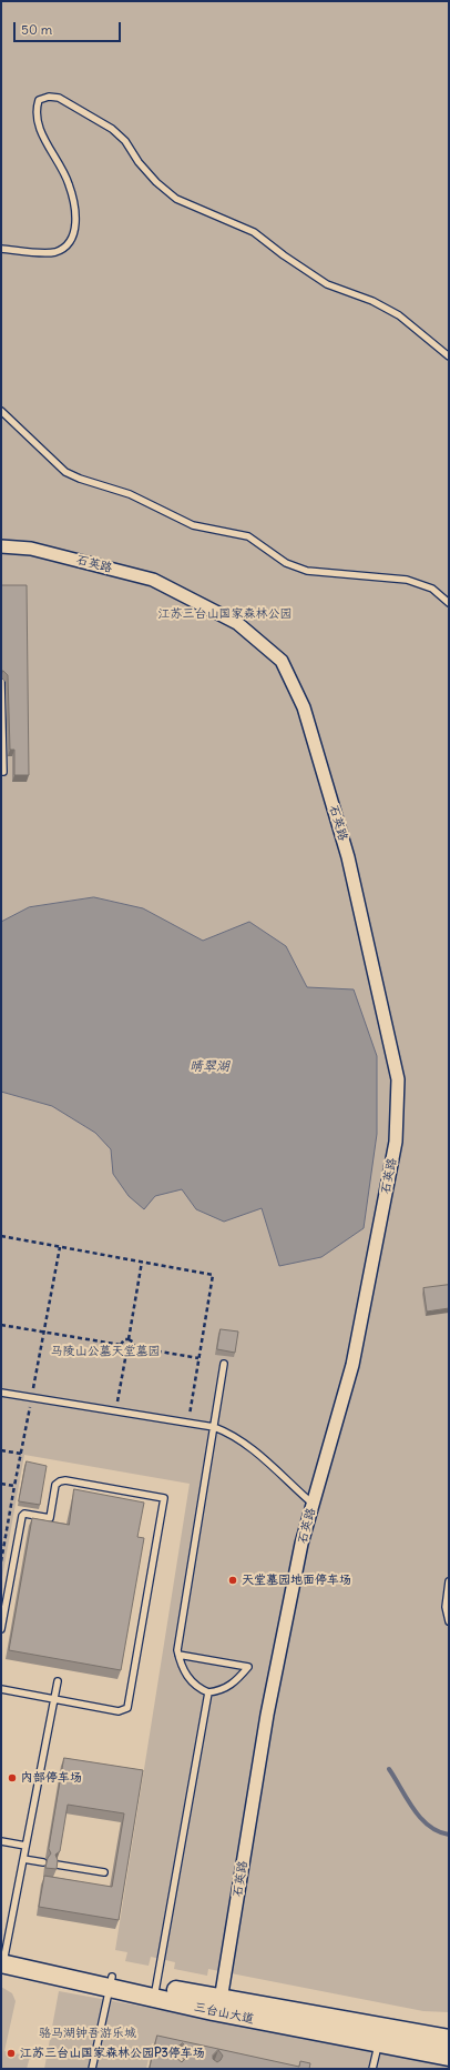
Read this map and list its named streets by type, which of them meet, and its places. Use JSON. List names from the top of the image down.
{
  "streets": {
    "main road": ["三台山大道"],
    "street": ["石英路"]
  },
  "crossings": [
    ["石英路", "三台山大道"]
  ],
  "water": ["晴翠湖"],
  "parks": ["江苏三台山国家森林公园", "马陵山公墓天堂墓园", "骆马湖钟吾游乐城"],
  "places": ["天堂墓园地面停车场", "内部停车场", "江苏三台山国家森林公园P3停车场"],
  "scale_bar": "50 m"
}
